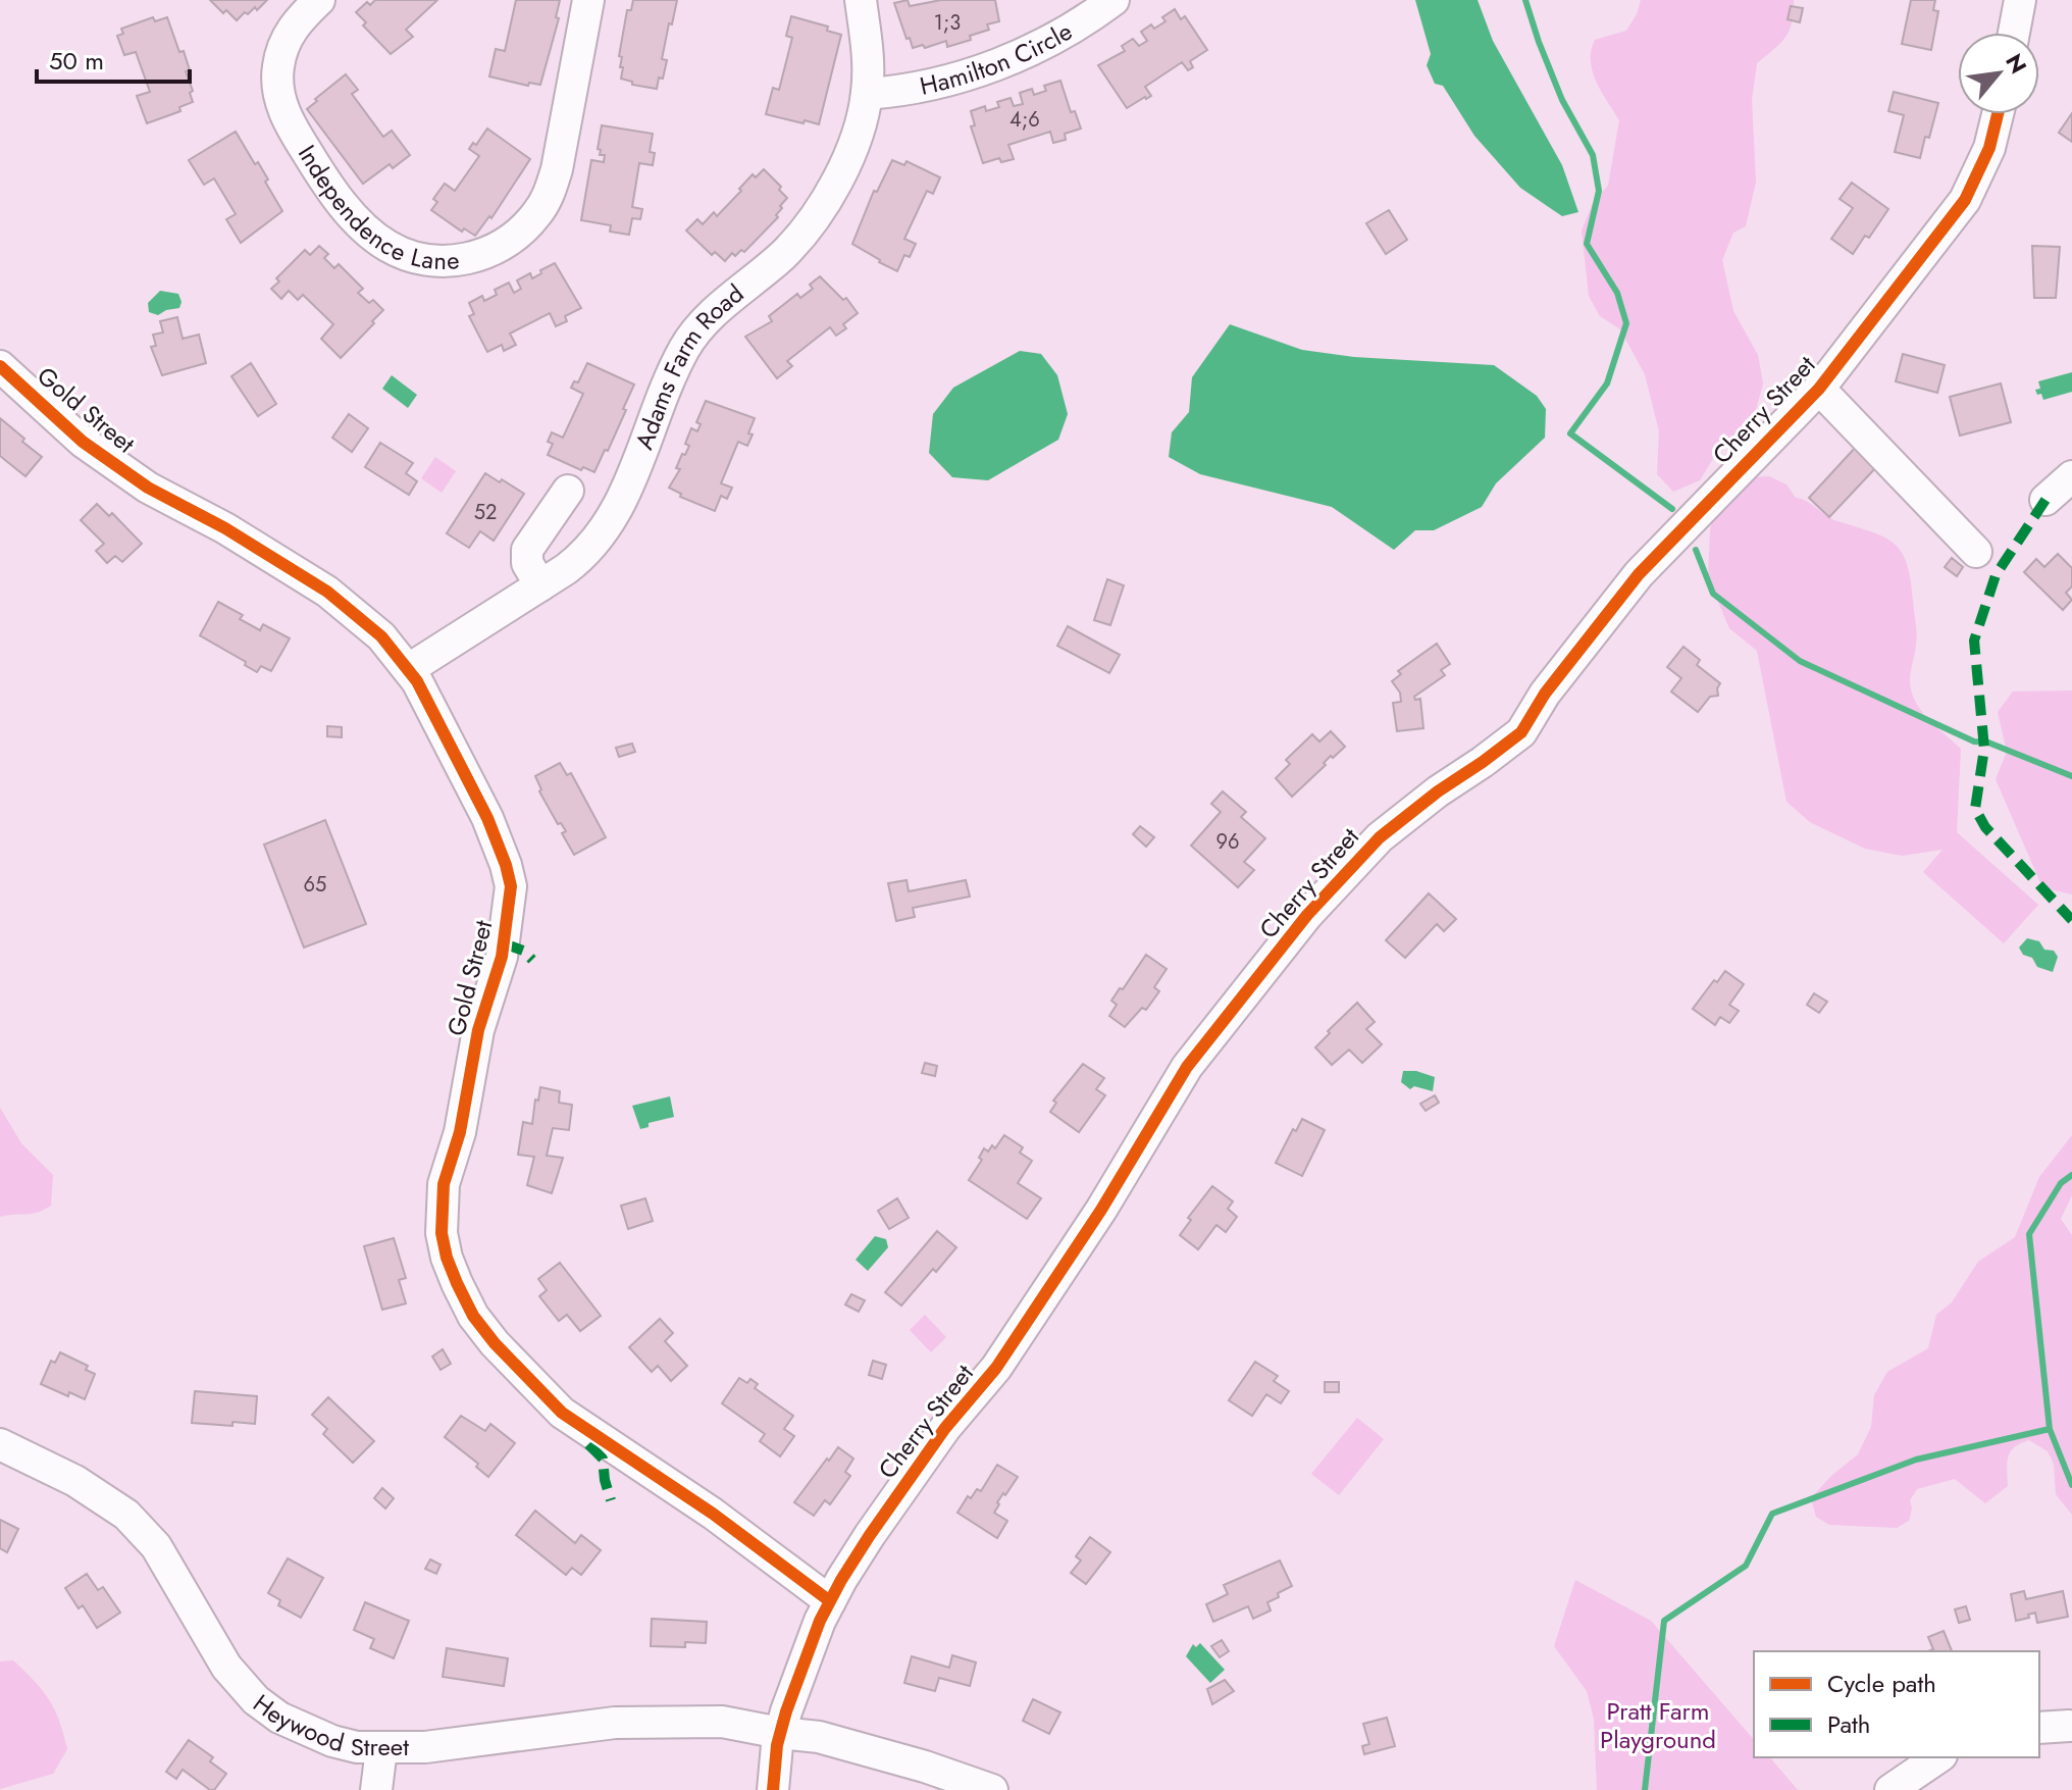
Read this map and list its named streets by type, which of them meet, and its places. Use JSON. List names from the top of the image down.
{
  "streets": {
    "street": [
      "Hamilton Circle",
      "Independence Lane",
      "Adams Farm Road",
      "Gold Street",
      "Cherry Street",
      "Heywood Street"
    ]
  },
  "crossings": [
    ["Hamilton Circle", "Adams Farm Road"],
    ["Adams Farm Road", "Gold Street"],
    ["Gold Street", "Cherry Street"],
    ["Cherry Street", "Heywood Street"]
  ],
  "parks": ["Pratt Farm Playground"],
  "house_numbers": [
    "1;3",
    "4;6",
    "52",
    "96",
    "65"
  ],
  "legend": ["Cycle path", "Path"],
  "scale_bar": "50 m",
  "north": "top right"
}
